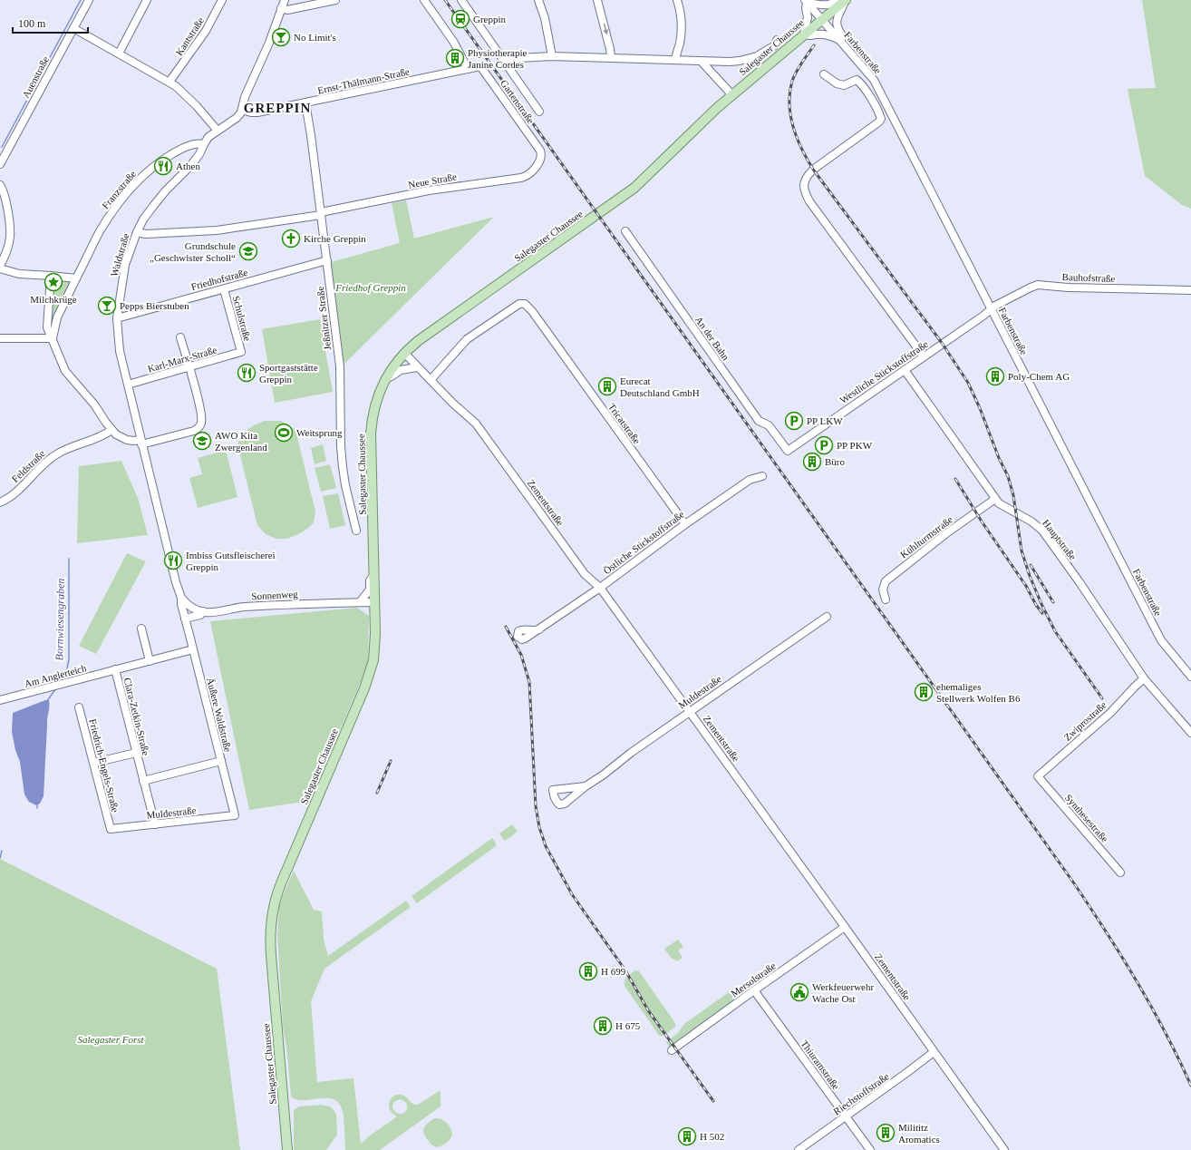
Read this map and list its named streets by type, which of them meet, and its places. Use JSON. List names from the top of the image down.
{
  "streets": {
    "main road": ["Salegaster Chaussee"],
    "street": [
      "Kantstraße",
      "Farbenstraße",
      "Auenstraße",
      "Ernst-Thälmann-Straße",
      "Gartenstraße",
      "Neue Straße",
      "Franzstraße",
      "Waldstraße",
      "Bauhofstraße",
      "Friedhofstraße",
      "Schulstraße",
      "Jeßnitzer Straße",
      "An der Bahn",
      "Karl-Marx-Straße",
      "Westliche Stickstoffstraße",
      "Tricatstraße",
      "Feldstraße",
      "Zementstraße",
      "Kühlturmstraße",
      "Hauptstraße",
      "Östliche Stickstoffstraße",
      "Sonnenweg",
      "Am Anglerteich",
      "Muldestraße",
      "Äußere Waldstraße",
      "Clara-Zetkin-Straße",
      "Zwiprostraße",
      "Friedrich-Engels-Straße",
      "Synthesestraße",
      "Mersolstraße",
      "Thiuramstraße",
      "Riechstoffstraße"
    ]
  },
  "crossings": [
    ["Salegaster Chaussee", "Farbenstraße"],
    ["Salegaster Chaussee", "Zementstraße"],
    ["Salegaster Chaussee", "Sonnenweg"],
    ["Farbenstraße", "Bauhofstraße"],
    ["Farbenstraße", "Westliche Stickstoffstraße"],
    ["Ernst-Thälmann-Straße", "Gartenstraße"],
    ["Ernst-Thälmann-Straße", "Waldstraße"],
    ["Ernst-Thälmann-Straße", "Jeßnitzer Straße"],
    ["Gartenstraße", "Neue Straße"],
    ["Neue Straße", "Waldstraße"],
    ["Neue Straße", "Jeßnitzer Straße"],
    ["Franzstraße", "Waldstraße"],
    ["Waldstraße", "Friedhofstraße"],
    ["Waldstraße", "Karl-Marx-Straße"],
    ["Waldstraße", "Äußere Waldstraße"],
    ["Bauhofstraße", "Westliche Stickstoffstraße"],
    ["Friedhofstraße", "Schulstraße"],
    ["Friedhofstraße", "Jeßnitzer Straße"],
    ["Schulstraße", "Karl-Marx-Straße"],
    ["An der Bahn", "Westliche Stickstoffstraße"],
    ["Westliche Stickstoffstraße", "Hauptstraße"],
    ["Tricatstraße", "Zementstraße"],
    ["Tricatstraße", "Östliche Stickstoffstraße"],
    ["Zementstraße", "Östliche Stickstoffstraße"],
    ["Zementstraße", "Muldestraße"],
    ["Zementstraße", "Mersolstraße"],
    ["Zementstraße", "Riechstoffstraße"],
    ["Kühlturmstraße", "Hauptstraße"],
    ["Hauptstraße", "Zwiprostraße"],
    ["Sonnenweg", "Äußere Waldstraße"],
    ["Am Anglerteich", "Clara-Zetkin-Straße"],
    ["Muldestraße", "Äußere Waldstraße"],
    ["Muldestraße", "Clara-Zetkin-Straße"],
    ["Muldestraße", "Friedrich-Engels-Straße"],
    ["Äußere Waldstraße", "Clara-Zetkin-Straße"],
    ["Zwiprostraße", "Synthesestraße"],
    ["Mersolstraße", "Thiuramstraße"],
    ["Thiuramstraße", "Riechstoffstraße"]
  ],
  "districts": ["GREPPIN"],
  "water": ["Bornwiesengraben"],
  "parks": ["Friedhof Greppin", "Salegaster Forst"],
  "places": {
    "station": ["Greppin"],
    "bar": ["No Limit's", "Pepps Bierstuben"],
    "building": [
      "Physiotherapie Janine Cordes",
      "Poly-Chem AG",
      "Eurecat Deutschland GmbH",
      "Büro",
      "ehemaliges Stellwerk Wolfen B6",
      "H 699",
      "H 675",
      "Milititz Aromatics",
      "H 502"
    ],
    "restaurant": ["Athen", "Sportgaststätte Greppin", "Imbiss Gutsfleischerei Greppin"],
    "church": ["Kirche Greppin"],
    "school or university": ["Grundschule „Geschwister Scholl“", "AWO Kita Zwergenland"],
    "place": ["Milchkrüge"],
    "parking": ["PP LKW", "PP PKW"],
    "sports": ["Weitsprung"],
    "public building": ["Werkfeuerwehr Wache Ost"]
  },
  "scale_bar": "100 m"
}
